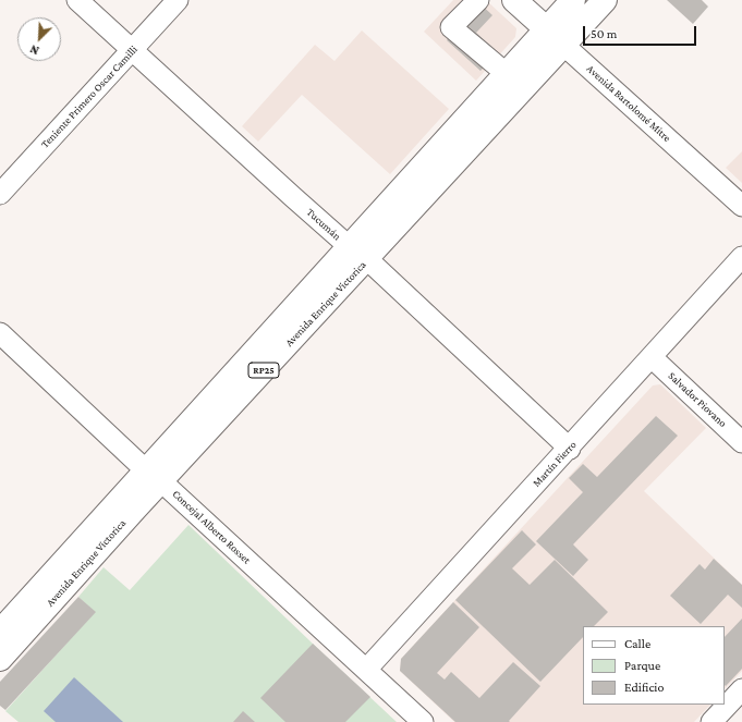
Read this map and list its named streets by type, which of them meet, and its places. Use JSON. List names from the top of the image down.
{
  "streets": {
    "main road": ["Avenida Bartolomé Mitre", "Avenida Enrique Victorica", "RP25"],
    "street": [
      "Teniente Primero Oscar Camilli",
      "Tucumán",
      "Salvador Piovano",
      "Martín Fierro",
      "Concejal Alberto Rosset"
    ]
  },
  "crossings": [
    ["Teniente Primero Oscar Camilli", "Tucumán"],
    ["Avenida Bartolomé Mitre", "Avenida Enrique Victorica"],
    ["Tucumán", "Avenida Enrique Victorica"],
    ["Tucumán", "Martín Fierro"],
    ["Avenida Enrique Victorica", "Concejal Alberto Rosset"],
    ["Salvador Piovano", "Martín Fierro"],
    ["Martín Fierro", "Concejal Alberto Rosset"]
  ],
  "legend": ["Calle", "Parque", "Edificio"],
  "scale_bar": "50 m",
  "north": "bottom left"
}
